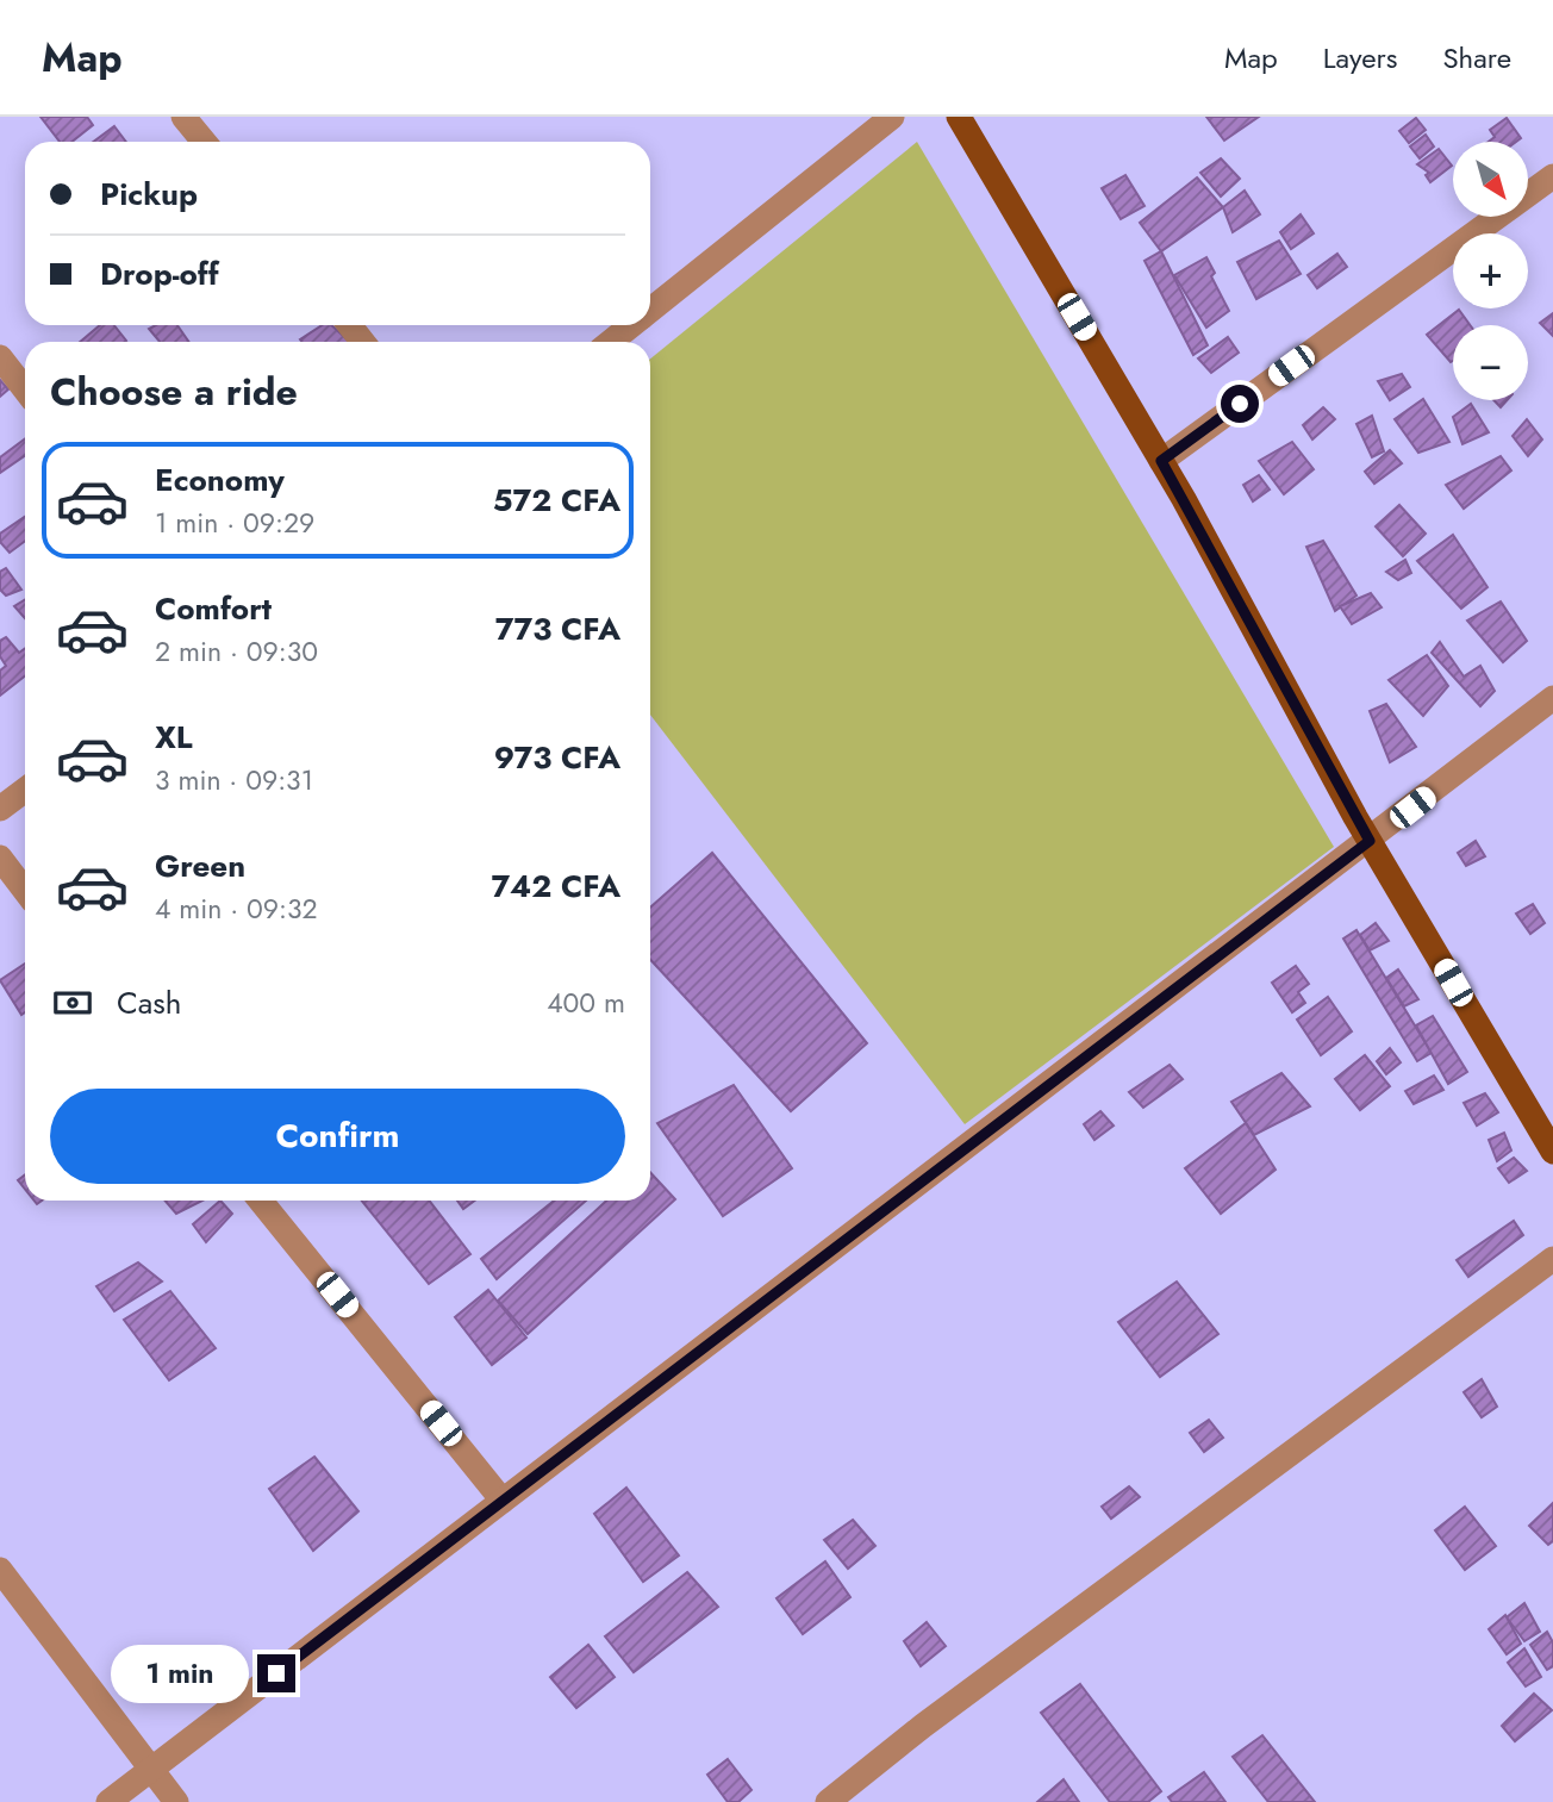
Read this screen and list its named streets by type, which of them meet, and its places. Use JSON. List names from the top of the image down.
{
  "north": "bottom right",
  "page": {
    "header": "Map",
    "nav": ["Map", "Layers", "Share"],
    "map_buttons": ["+", "−"],
    "banner": ["Pickup", "Drop-off"],
    "heading": "Choose a ride",
    "list": [
      {
        "name": "Economy",
        "note": "1 min · 09:29",
        "value": "572 CFA"
      },
      {
        "name": "Comfort",
        "note": "2 min · 09:30",
        "value": "773 CFA"
      },
      {
        "name": "XL",
        "note": "3 min · 09:31",
        "value": "973 CFA"
      },
      {
        "name": "Green",
        "note": "4 min · 09:32",
        "value": "742 CFA"
      }
    ],
    "pay": ["Cash", "400 m"],
    "buttons": "Confirm",
    "bubble": "1 min"
  }
}
